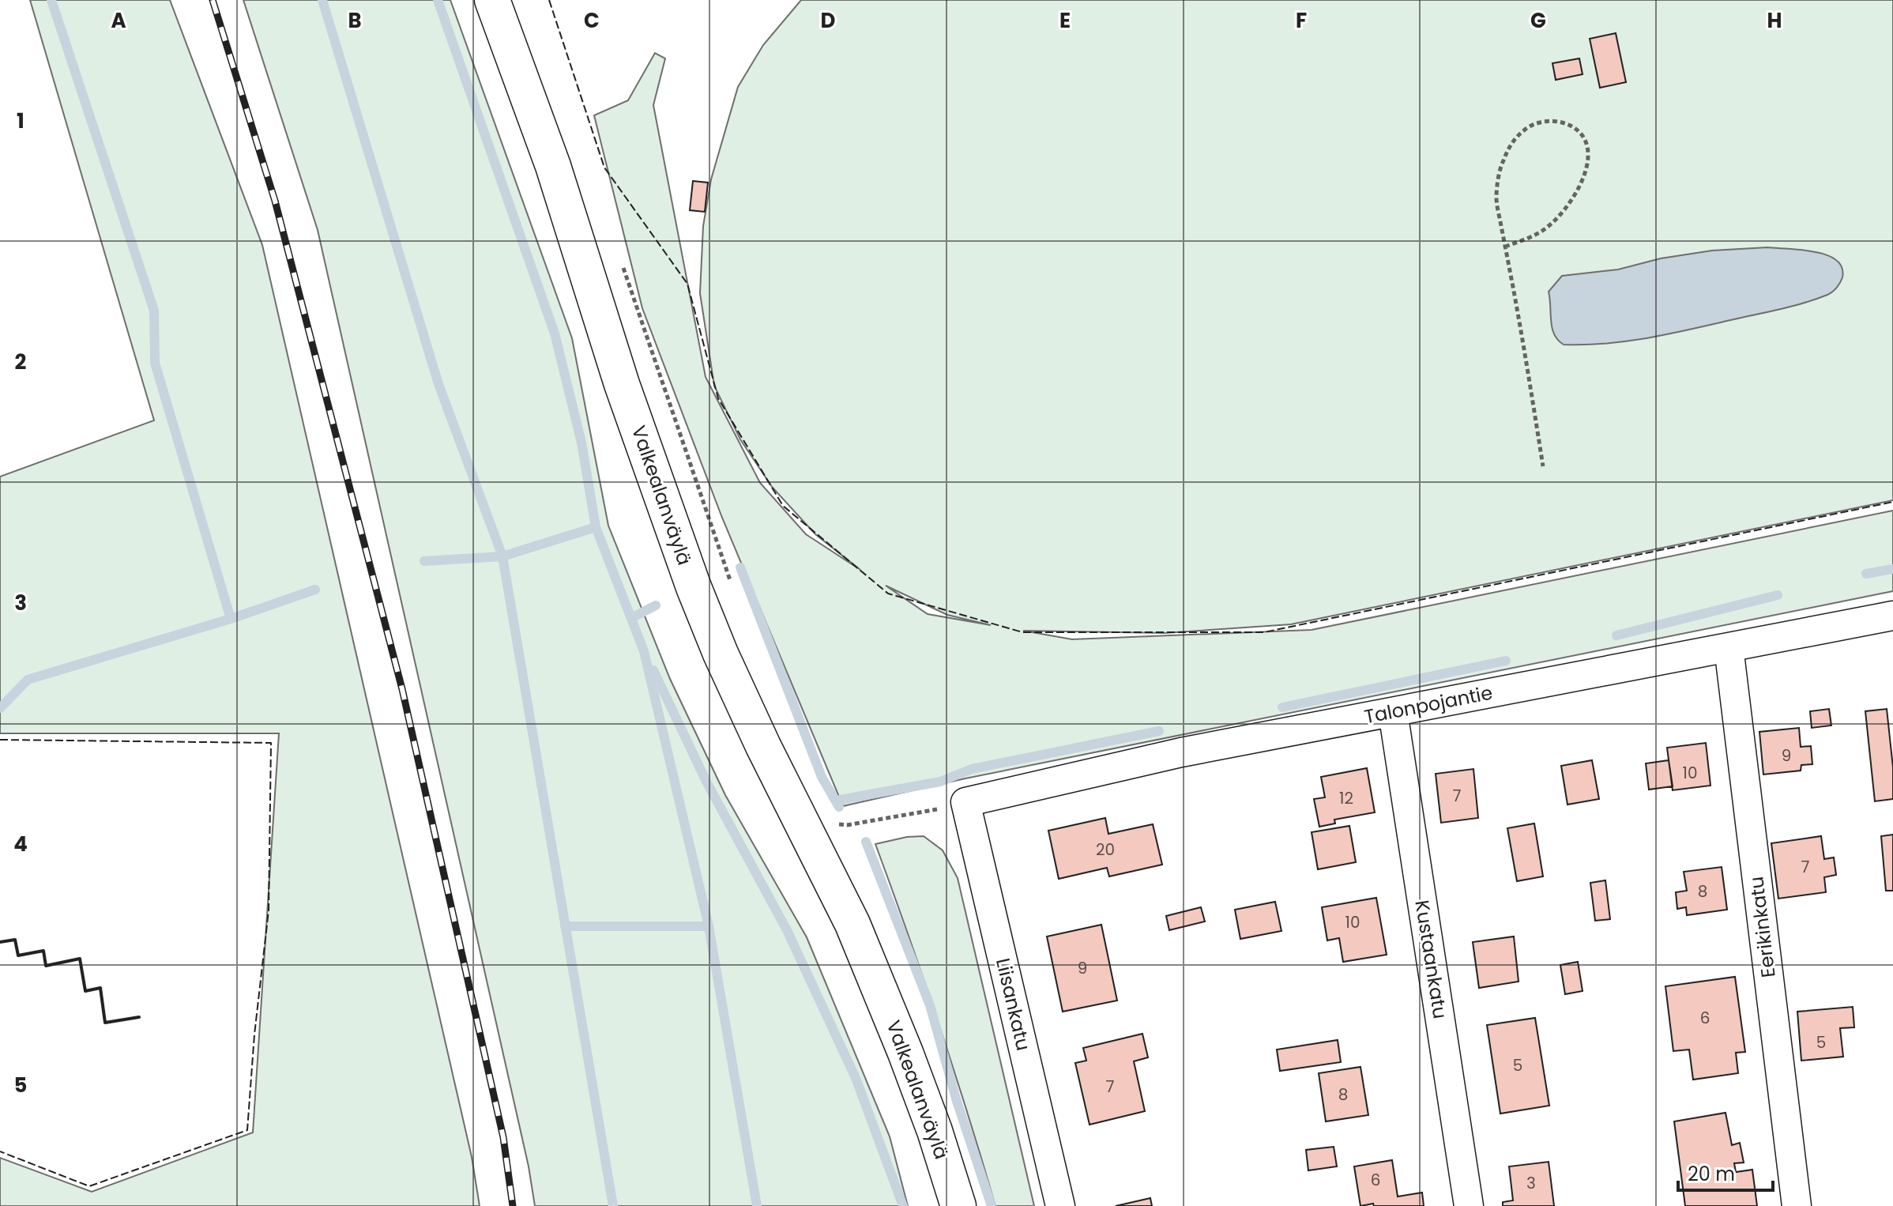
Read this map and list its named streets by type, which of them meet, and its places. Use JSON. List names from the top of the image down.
{
  "streets": {
    "main road": ["Valkealanväylä"],
    "street": [
      "Talonpojantie",
      "Eerikinkatu",
      "Kustaankatu",
      "Liisankatu"
    ]
  },
  "crossings": [
    ["Talonpojantie", "Eerikinkatu"],
    ["Talonpojantie", "Kustaankatu"],
    ["Talonpojantie", "Liisankatu"]
  ],
  "house_numbers": [
    "9",
    "10",
    "7",
    "12",
    "20",
    "7",
    "8",
    "10",
    "9",
    "6",
    "5",
    "5",
    "7",
    "8",
    "6",
    "3"
  ],
  "scale_bar": "20 m",
  "grid": {
    "columns": [
      "A",
      "B",
      "C",
      "D",
      "E",
      "F",
      "G",
      "H"
    ],
    "rows": [
      "1",
      "2",
      "3",
      "4",
      "5"
    ]
  }
}
